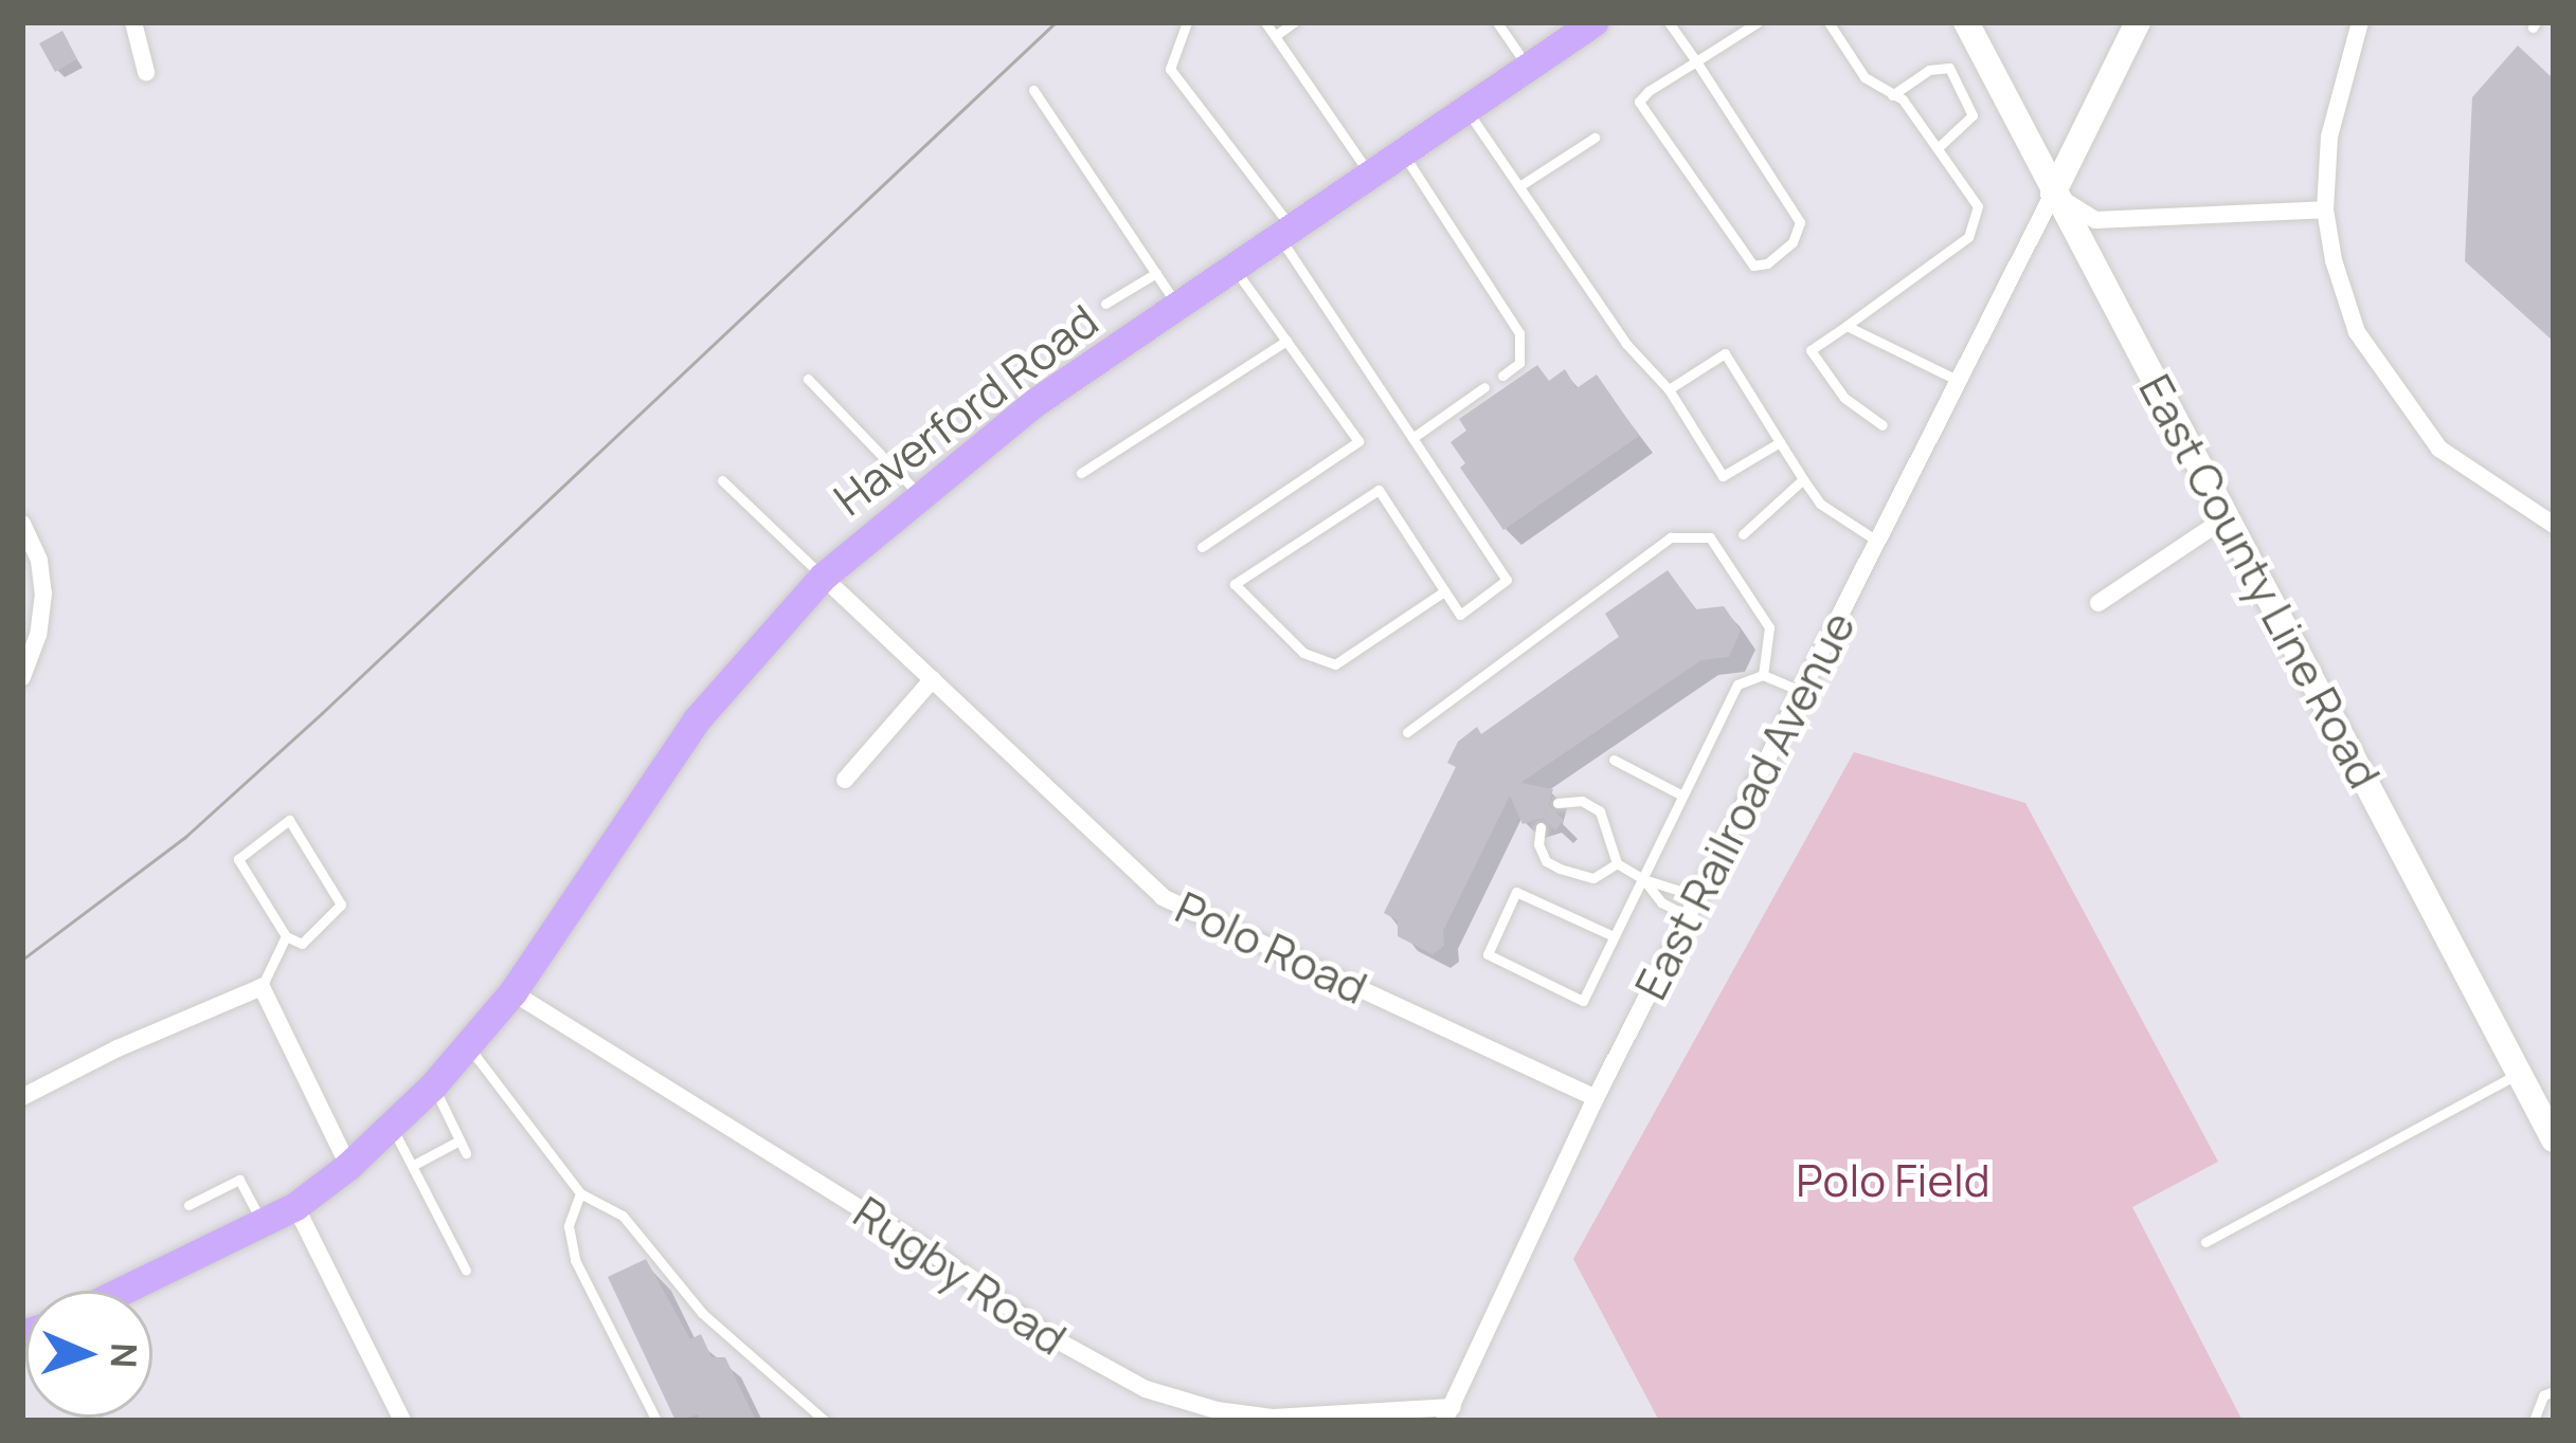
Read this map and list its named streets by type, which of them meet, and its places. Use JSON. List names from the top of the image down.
{
  "streets": {
    "main road": ["Haverford Road"],
    "street": [
      "East County Line Road",
      "East Railroad Avenue",
      "Polo Road",
      "Rugby Road"
    ]
  },
  "crossings": [
    ["Haverford Road", "Polo Road"],
    ["Haverford Road", "Rugby Road"],
    ["East County Line Road", "East Railroad Avenue"],
    ["East Railroad Avenue", "Polo Road"],
    ["East Railroad Avenue", "Rugby Road"]
  ],
  "parks": ["Polo Field"],
  "north": "right"
}
